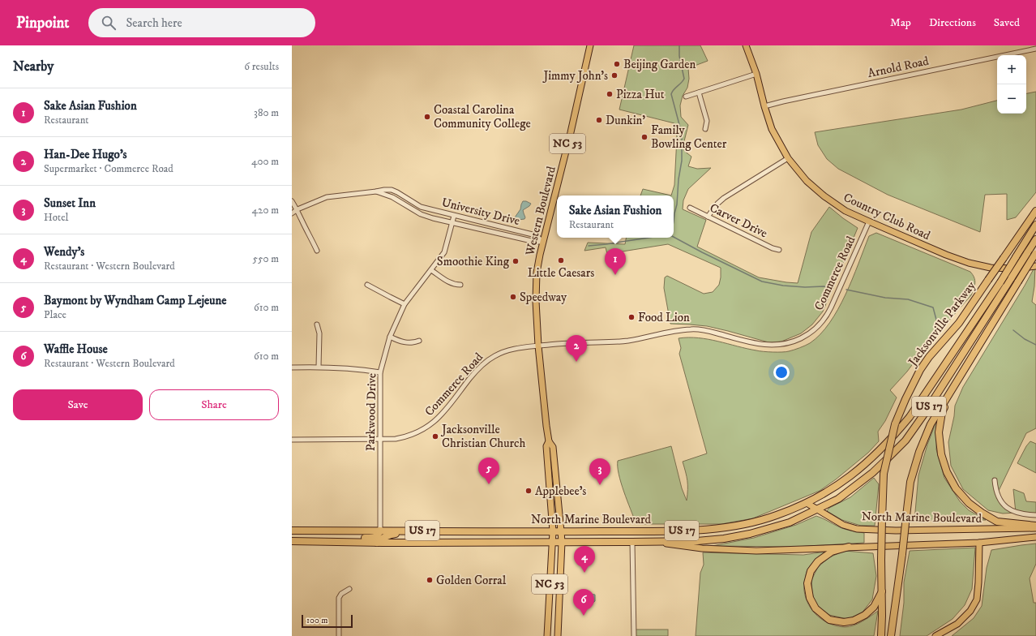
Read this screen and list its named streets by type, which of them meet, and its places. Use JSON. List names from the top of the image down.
{
  "streets": {
    "highway": ["Jacksonville Parkway", "US 17", "North Marine Boulevard"],
    "main road": ["NC 53", "Western Boulevard", "Country Club Road"],
    "street": [
      "Arnold Road",
      "University Drive",
      "Carver Drive",
      "Commerce Road",
      "Parkwood Drive"
    ]
  },
  "crossings": [
    ["Arnold Road", "Country Club Road"],
    ["Western Boulevard", "University Drive"],
    ["Western Boulevard", "Commerce Road"],
    ["Western Boulevard", "North Marine Boulevard"],
    ["University Drive", "Parkwood Drive"],
    ["Country Club Road", "Commerce Road"],
    ["Commerce Road", "Parkwood Drive"],
    ["US 17", "Parkwood Drive"],
    ["US 17", "North Marine Boulevard"],
    ["Parkwood Drive", "North Marine Boulevard"]
  ],
  "places": [
    "Beijing Garden",
    "Jimmy John's",
    "Pizza Hut",
    "Coastal Carolina Community College",
    "Dunkin'",
    "Family Bowling Center",
    "Little Caesars",
    "Smoothie King",
    "Speedway",
    "Food Lion",
    "Jacksonville Christian Church",
    "Applebee's",
    "Golden Corral"
  ],
  "scale_bar": "100 m",
  "page": {
    "header": "Pinpoint",
    "search": "Search here",
    "nav": ["Map", "Directions", "Saved"],
    "heading": ["Nearby", "6 results"],
    "map_buttons": ["+", "−"],
    "list": [
      {
        "mark": "1",
        "name": "Sake Asian Fushion",
        "note": "Restaurant",
        "value": "380 m"
      },
      {
        "mark": "2",
        "name": "Han-Dee Hugo's",
        "note": "Supermarket · Commerce Road",
        "value": "400 m"
      },
      {
        "mark": "3",
        "name": "Sunset Inn",
        "note": "Hotel",
        "value": "420 m"
      },
      {
        "mark": "4",
        "name": "Wendy's",
        "note": "Restaurant · Western Boulevard",
        "value": "550 m"
      },
      {
        "mark": "5",
        "name": "Baymont by Wyndham Camp Lejeune",
        "note": "Place",
        "value": "610 m"
      },
      {
        "mark": "6",
        "name": "Waffle House",
        "note": "Restaurant · Western Boulevard",
        "value": "610 m"
      }
    ],
    "popup": ["Sake Asian Fushion", "Restaurant"],
    "pins": [
      "1",
      "2",
      "5",
      "3",
      "4",
      "6"
    ],
    "buttons": ["Save", "Share"],
    "scale": "100 m"
  }
}
